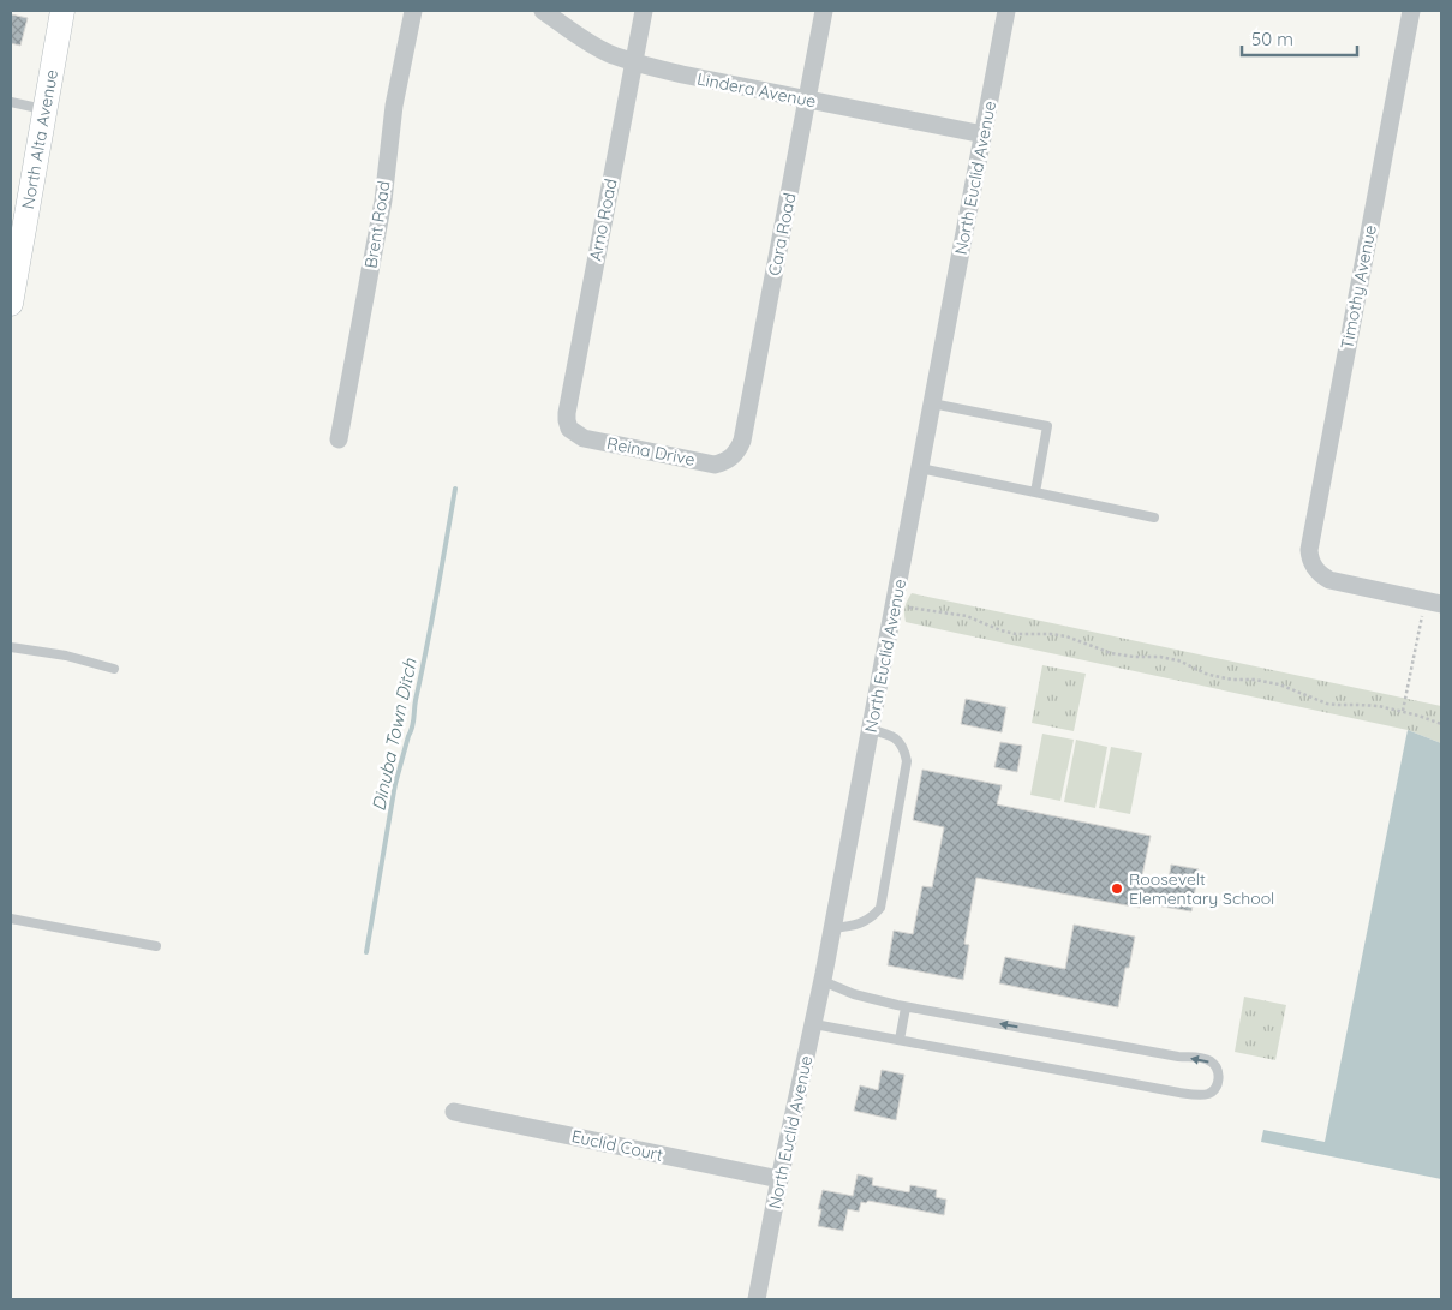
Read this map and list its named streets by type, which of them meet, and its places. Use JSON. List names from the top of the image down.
{
  "streets": {
    "main road": ["North Alta Avenue"],
    "street": [
      "Lindera Avenue",
      "North Euclid Avenue",
      "Arno Road",
      "Brent Road",
      "Cara Road",
      "Timothy Avenue",
      "Reina Drive",
      "Euclid Court"
    ]
  },
  "crossings": [
    ["Lindera Avenue", "North Euclid Avenue"],
    ["Lindera Avenue", "Arno Road"],
    ["Lindera Avenue", "Cara Road"],
    ["North Euclid Avenue", "Euclid Court"],
    ["Arno Road", "Reina Drive"],
    ["Cara Road", "Reina Drive"]
  ],
  "water": ["Dinuba Town Ditch"],
  "places": ["Roosevelt Elementary School"],
  "scale_bar": "50 m"
}
